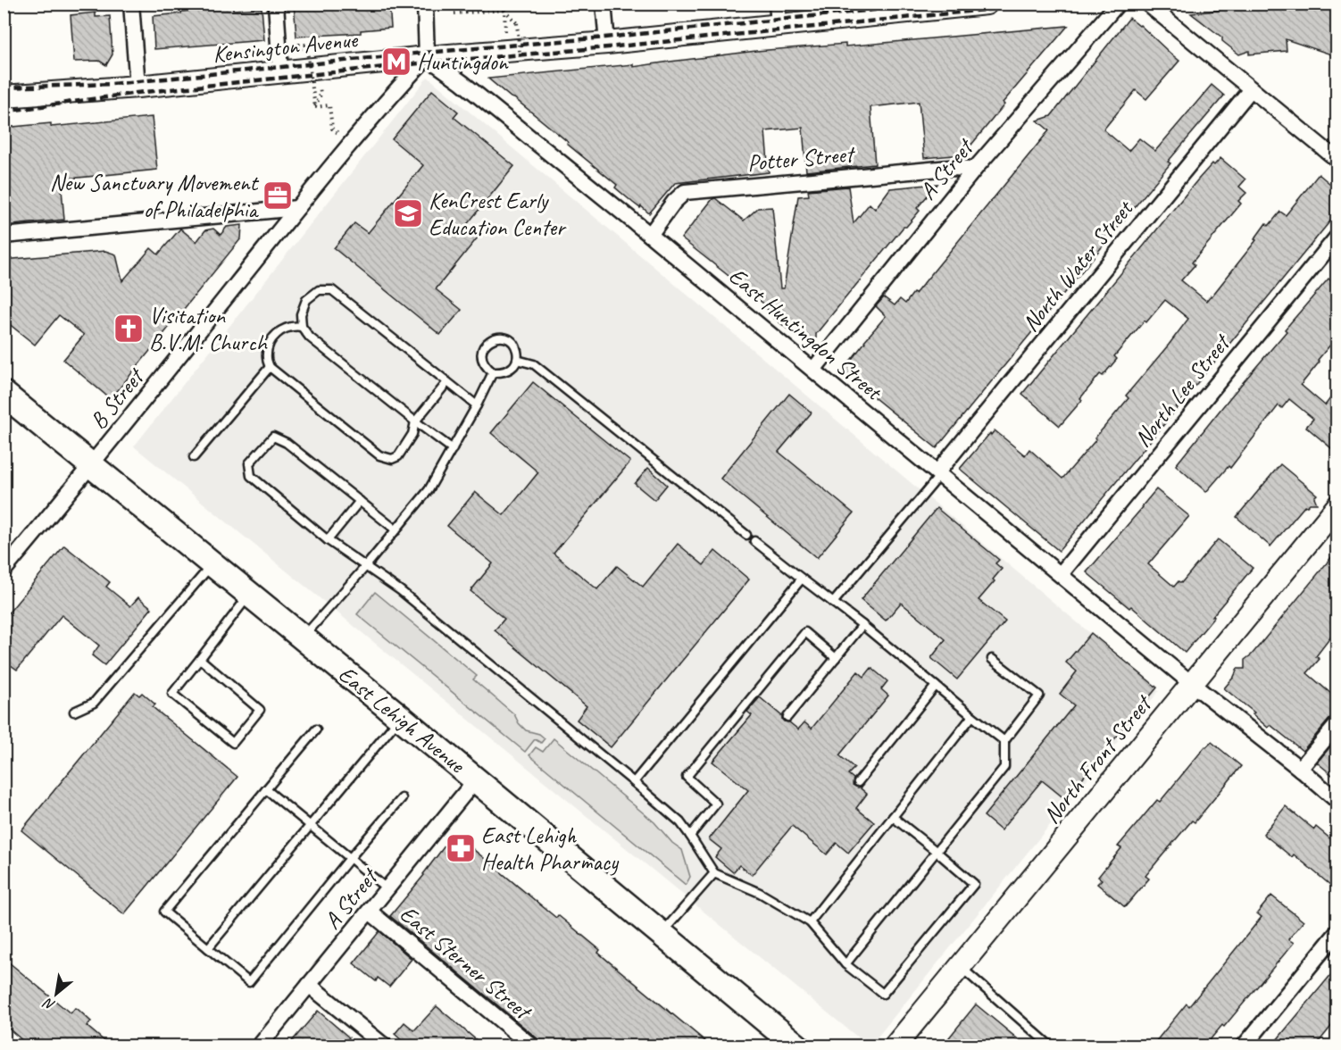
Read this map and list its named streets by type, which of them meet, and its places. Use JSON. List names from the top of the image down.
{
  "streets": {
    "main road": ["East Lehigh Avenue"],
    "street": [
      "Kensington Avenue",
      "Potter Street",
      "A Street",
      "North Water Street",
      "East Huntingdon Street",
      "North Lee Street",
      "B Street",
      "North Front Street",
      "East Sterner Street"
    ]
  },
  "crossings": [
    ["Kensington Avenue", "East Huntingdon Street"],
    ["Kensington Avenue", "B Street"],
    ["Potter Street", "A Street"],
    ["Potter Street", "East Huntingdon Street"],
    ["A Street", "East Huntingdon Street"],
    ["A Street", "East Lehigh Avenue"],
    ["A Street", "East Sterner Street"],
    ["North Water Street", "East Huntingdon Street"],
    ["East Huntingdon Street", "North Lee Street"],
    ["East Huntingdon Street", "B Street"],
    ["East Huntingdon Street", "North Front Street"],
    ["B Street", "East Lehigh Avenue"]
  ],
  "places": {
    "metro station": ["Huntingdon"],
    "office": ["New Sanctuary Movement of Philadelphia"],
    "school or university": ["KenCrest Early Education Center"],
    "church": ["Visitation B.V.M. Church"],
    "pharmacy": ["East Lehigh Health Pharmacy"]
  },
  "north": "bottom left"
}
